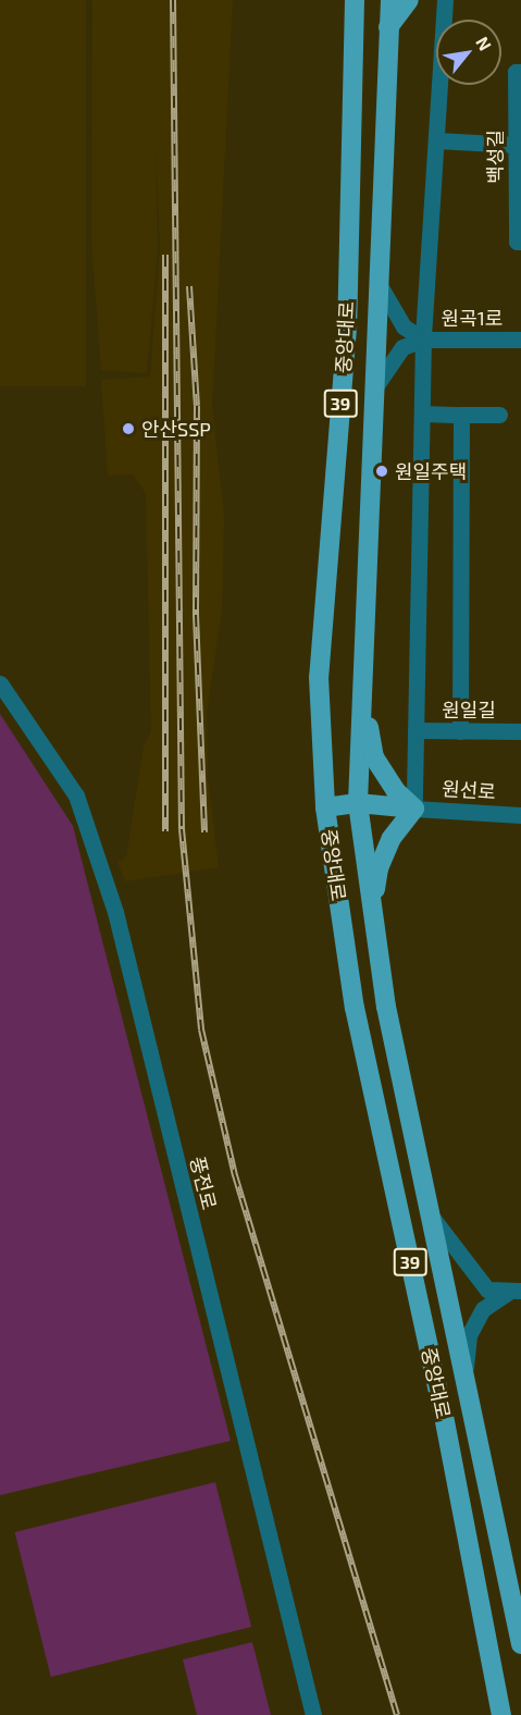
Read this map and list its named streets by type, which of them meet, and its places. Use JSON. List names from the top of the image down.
{
  "streets": {
    "main road": ["중앙대로", "39"],
    "street": [
      "백성길",
      "원곡1로",
      "원일길",
      "원선로",
      "풍전로"
    ]
  },
  "places": ["안산SSP", "원일주택"],
  "north": "top right"
}
